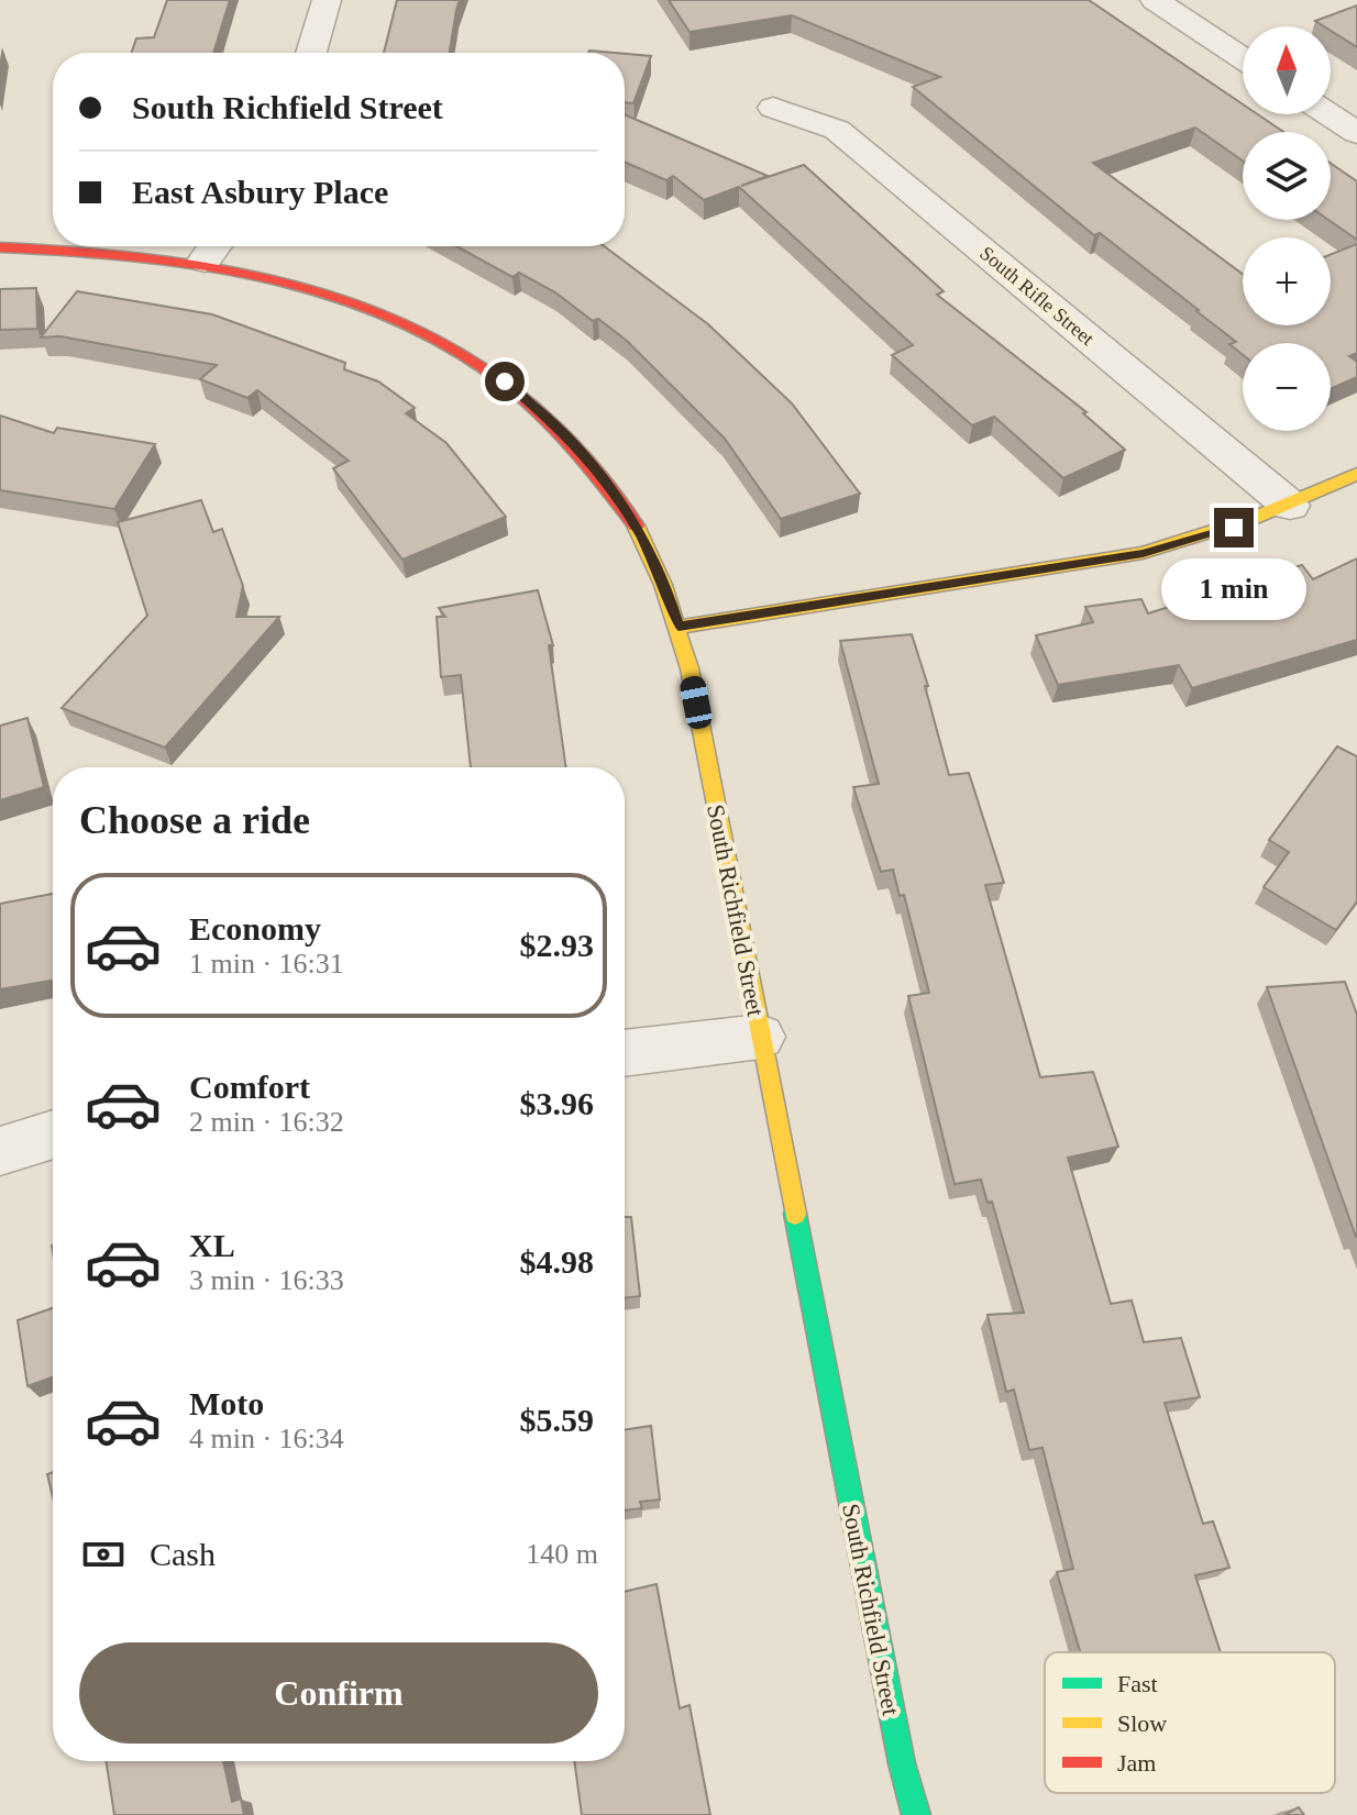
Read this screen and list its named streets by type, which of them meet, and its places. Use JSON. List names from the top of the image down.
{
  "streets": {
    "street": ["South Rifle Street", "South Richfield Street"]
  },
  "legend": ["Fast", "Slow", "Jam"],
  "north": "top",
  "page": {
    "map_buttons": ["+", "−"],
    "banner": ["South Richfield Street", "East Asbury Place"],
    "bubble": "1 min",
    "heading": "Choose a ride",
    "list": [
      {
        "name": "Economy",
        "note": "1 min · 16:31",
        "value": "$2.93"
      },
      {
        "name": "Comfort",
        "note": "2 min · 16:32",
        "value": "$3.96"
      },
      {
        "name": "XL",
        "note": "3 min · 16:33",
        "value": "$4.98"
      },
      {
        "name": "Moto",
        "note": "4 min · 16:34",
        "value": "$5.59"
      }
    ],
    "pay": ["Cash", "140 m"],
    "buttons": "Confirm"
  }
}
